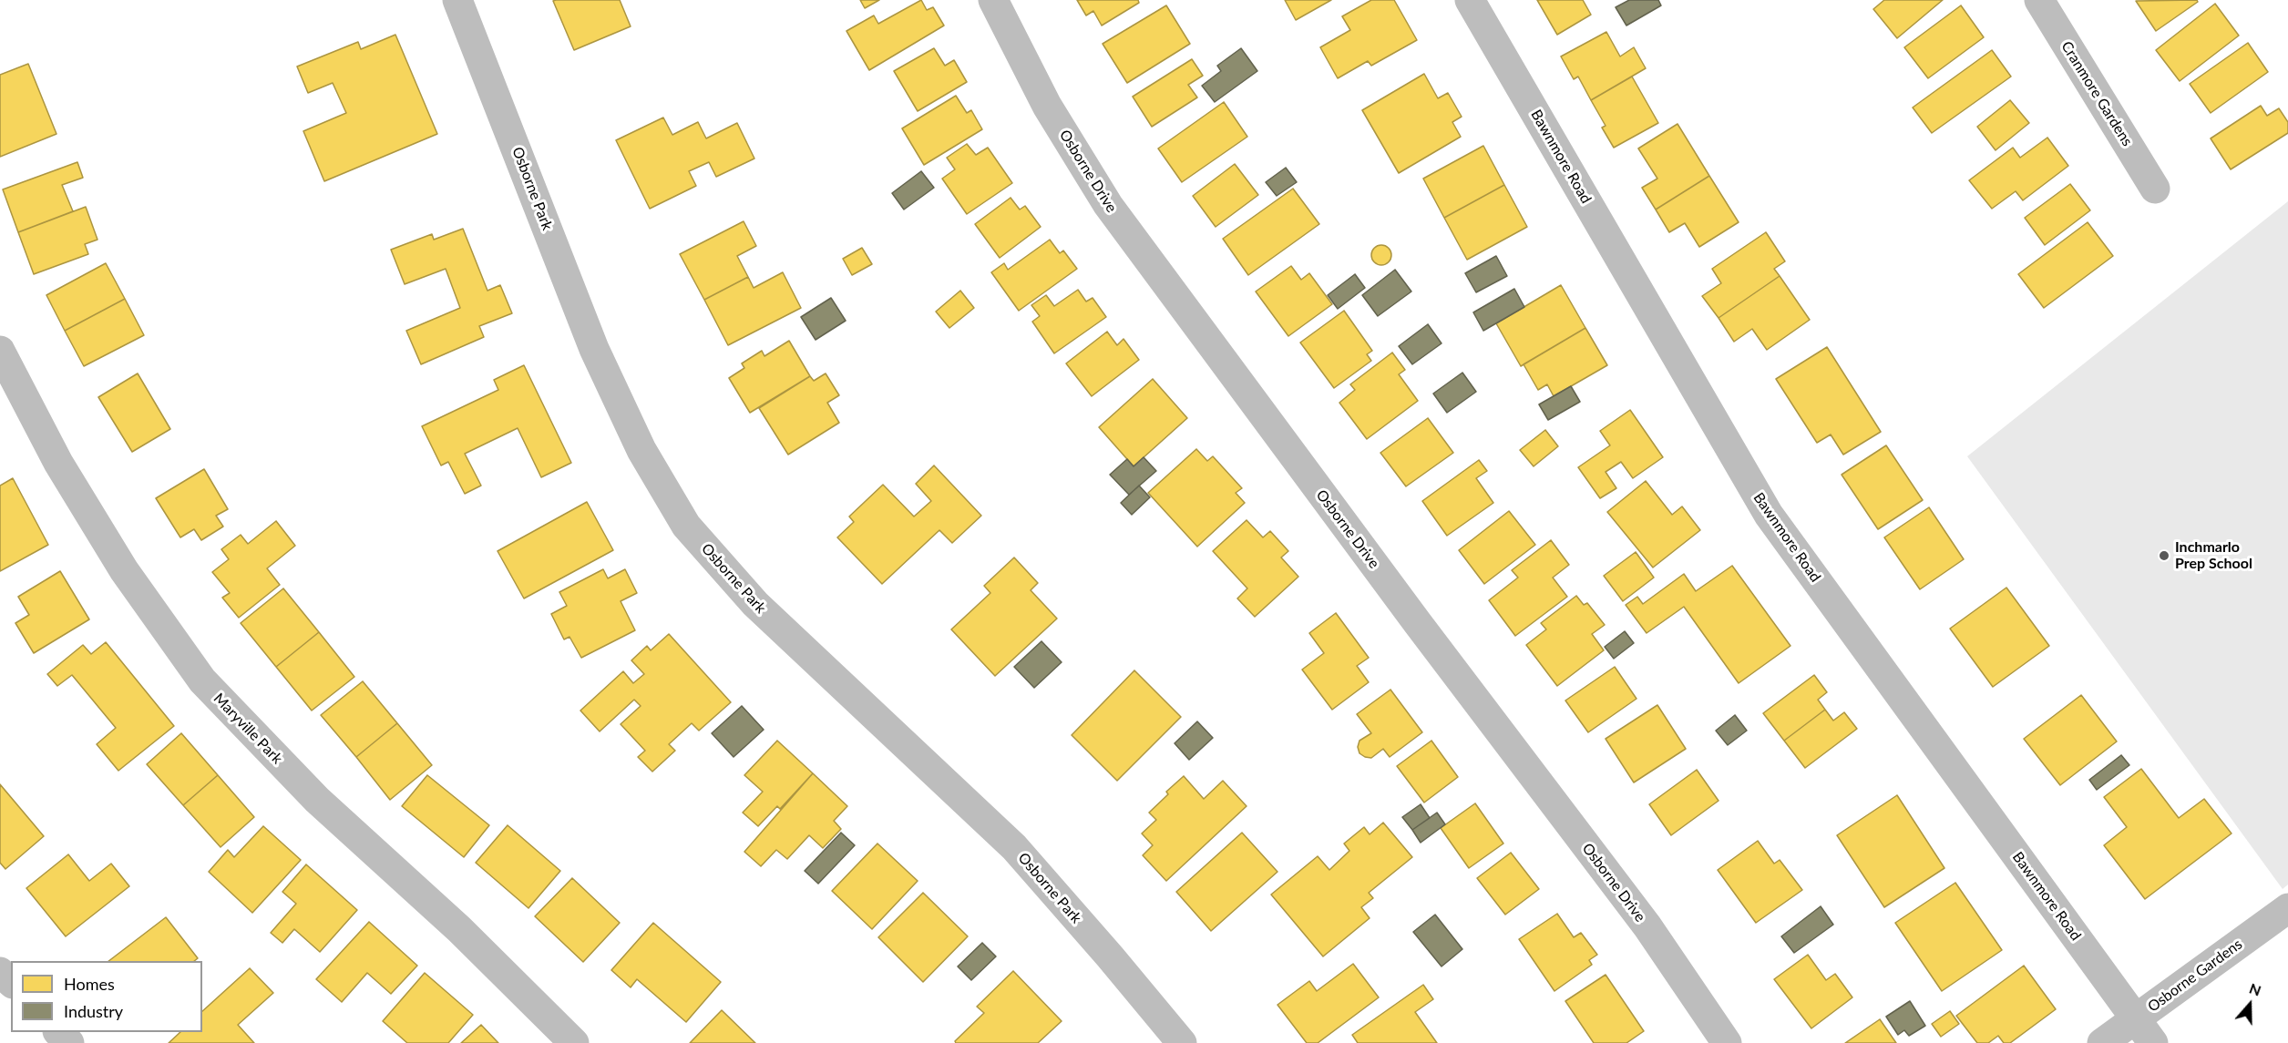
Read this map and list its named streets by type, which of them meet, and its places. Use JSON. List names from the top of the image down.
{
  "streets": {
    "street": [
      "Cranmore Gardens",
      "Bawnmore Road",
      "Osborne Drive",
      "Osborne Park",
      "Maryville Park",
      "Osborne Gardens"
    ]
  },
  "crossings": [
    ["Bawnmore Road", "Osborne Gardens"]
  ],
  "places": ["Inchmarlo Prep School"],
  "legend": ["Homes", "Industry"],
  "north": "top"
}
